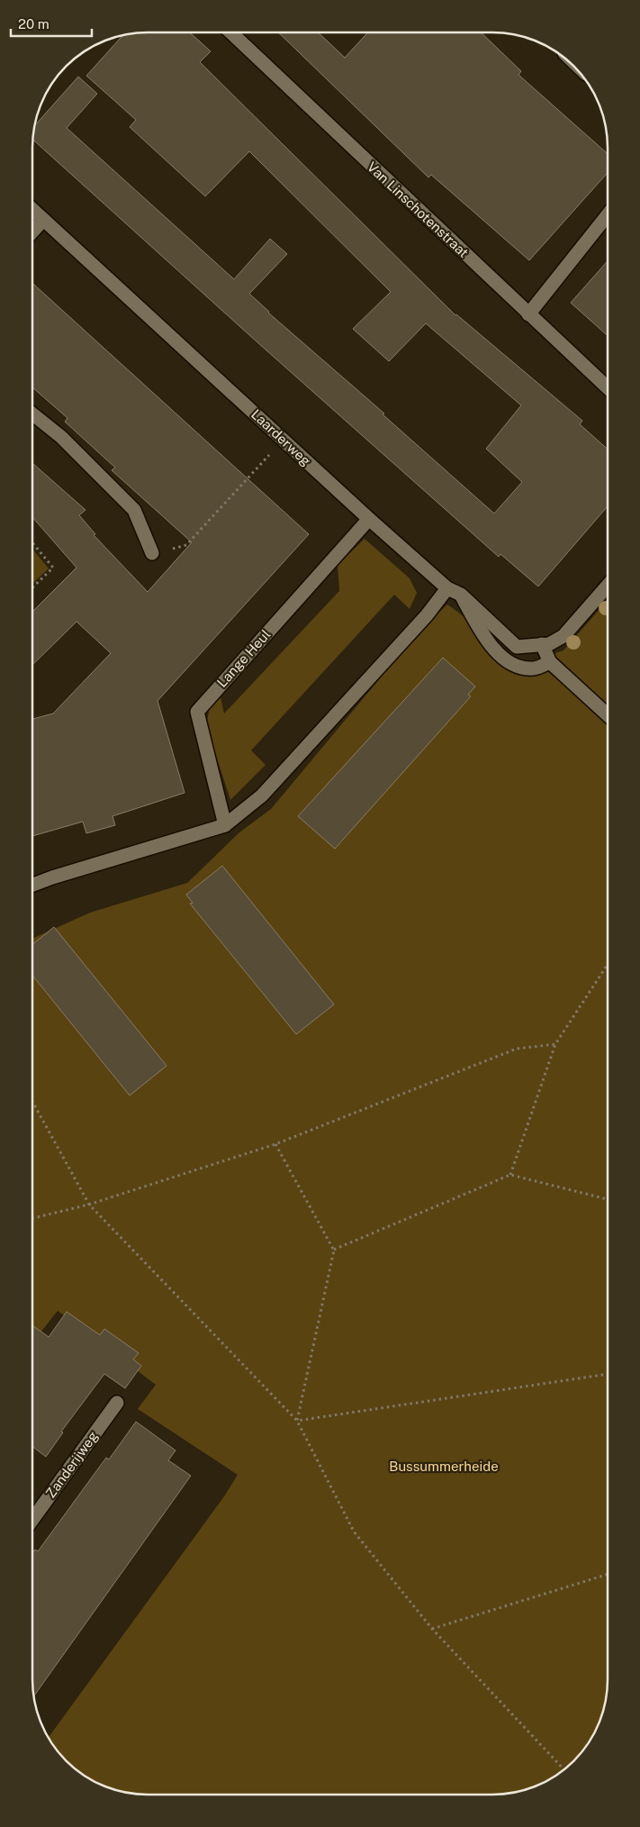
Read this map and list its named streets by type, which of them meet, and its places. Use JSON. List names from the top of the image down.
{
  "streets": {
    "street": [
      "Van Linschotenstraat",
      "Laarderweg",
      "Lange Heul",
      "Zanderijweg"
    ]
  },
  "crossings": [
    ["Laarderweg", "Lange Heul"]
  ],
  "parks": ["Bussummerheide"],
  "scale_bar": "20 m"
}
